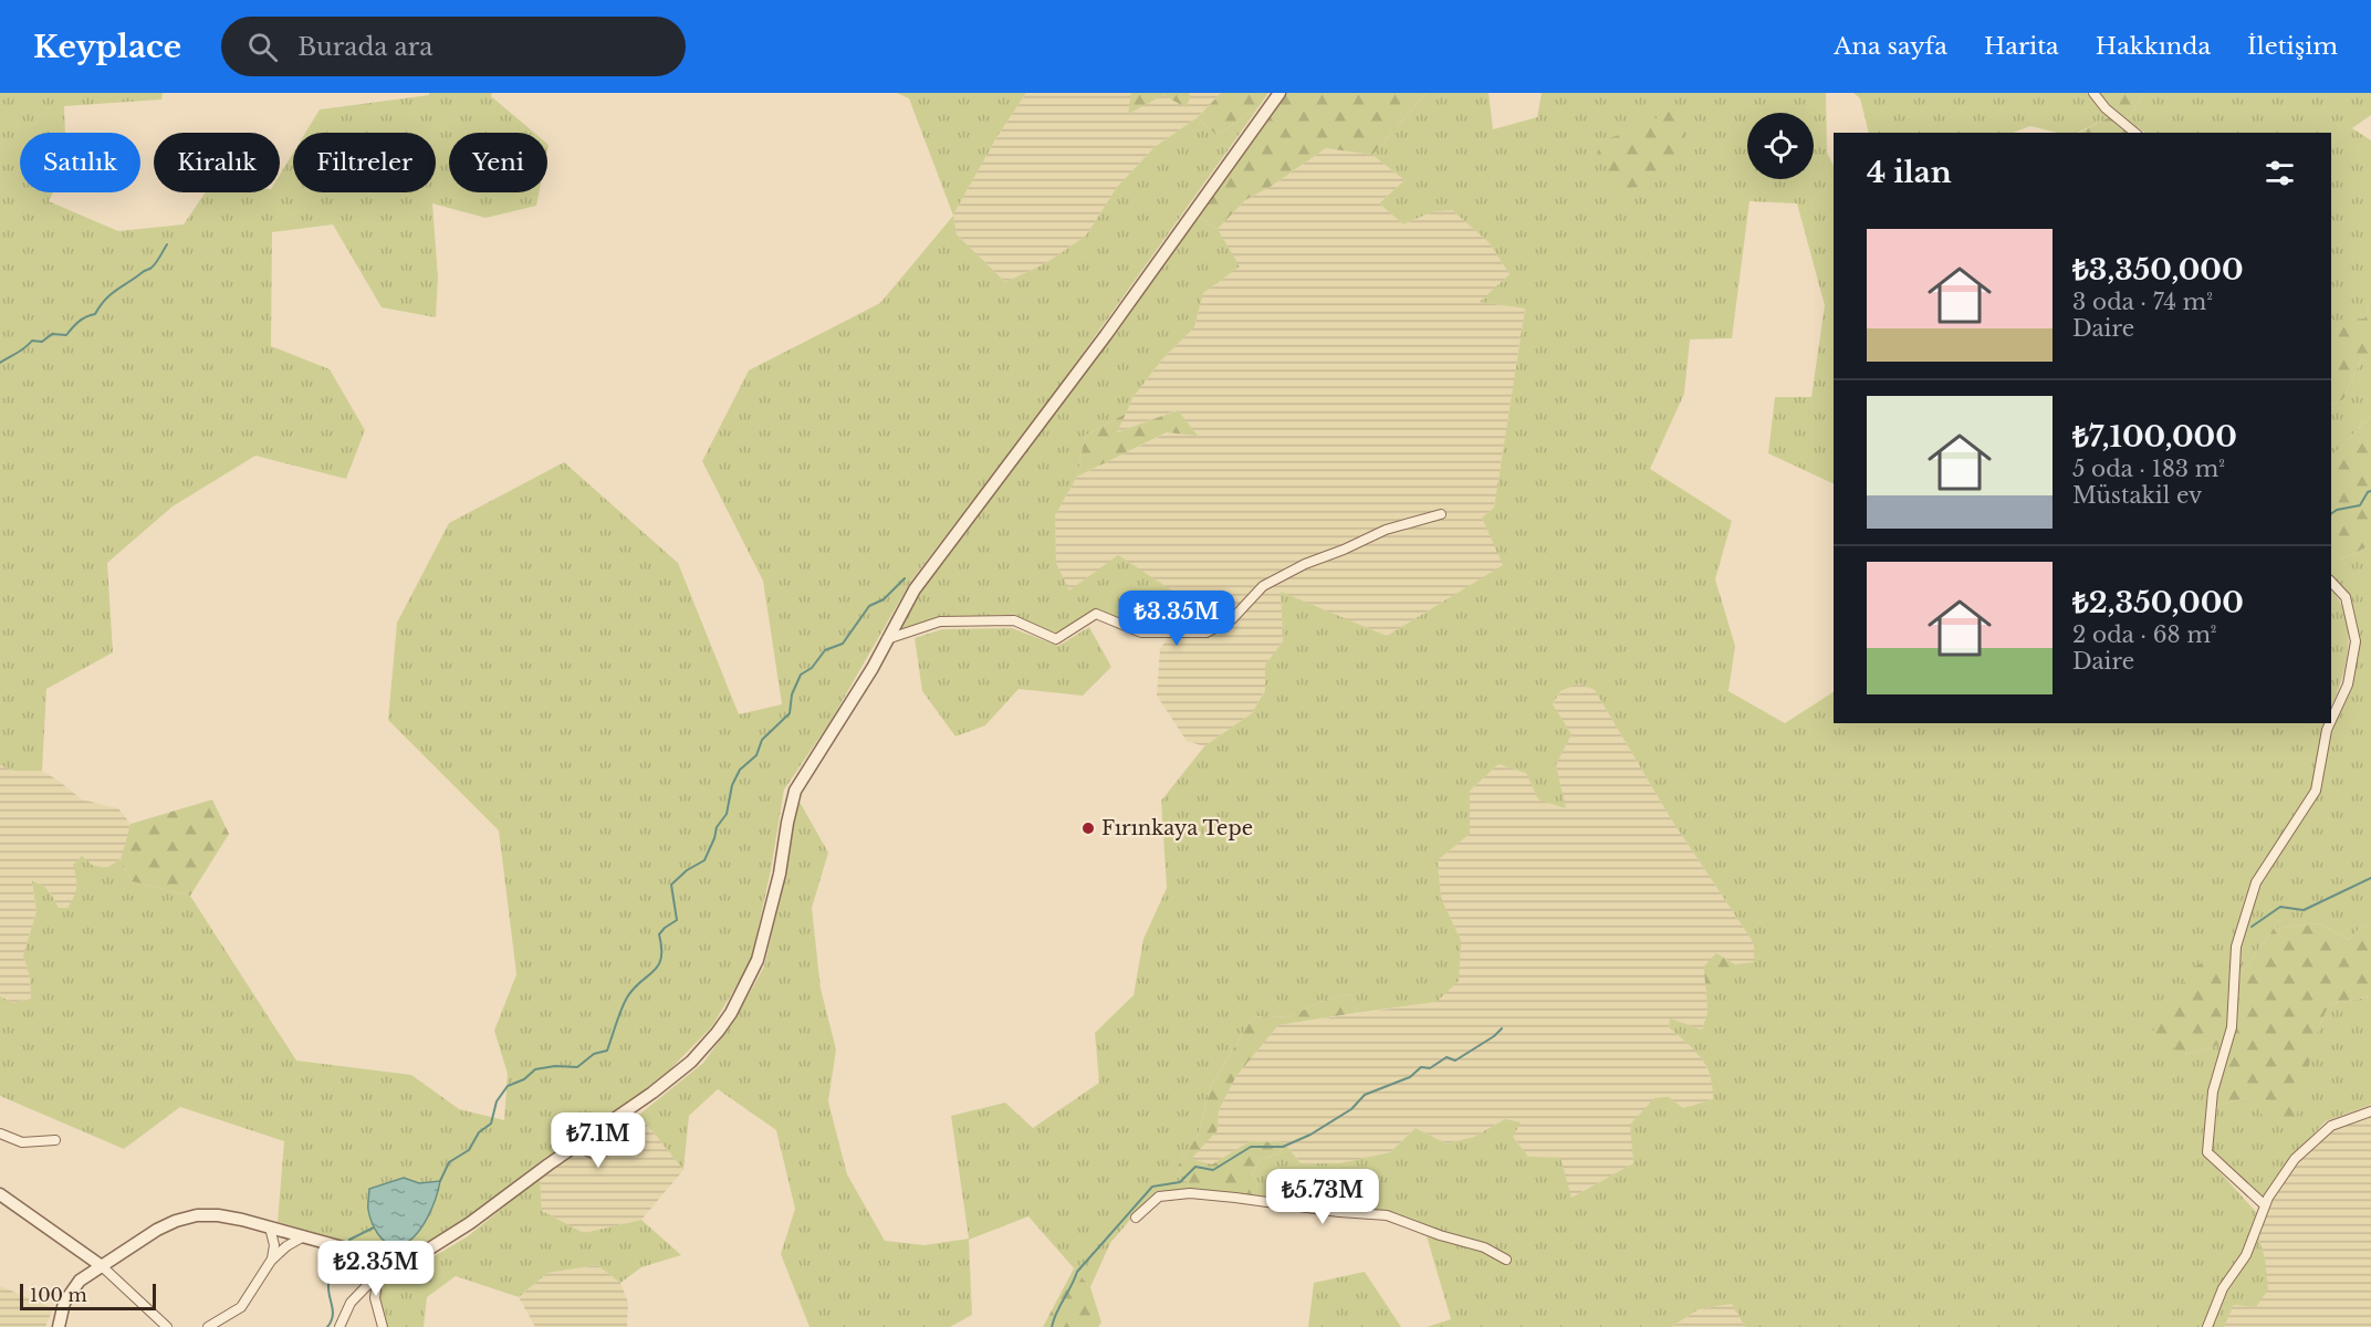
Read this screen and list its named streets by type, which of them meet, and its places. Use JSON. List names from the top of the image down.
{
  "places": ["Fırınkaya Tepe"],
  "scale_bar": "100 m",
  "page": {
    "header": "Keyplace",
    "search": "Burada ara",
    "nav": [
      "Ana sayfa",
      "Harita",
      "Hakkında",
      "İletişim"
    ],
    "chip": [
      "Satılık",
      "Kiralık",
      "Filtreler",
      "Yeni"
    ],
    "heading": "4 ilan",
    "list": [
      {
        "name": "₺3,350,000",
        "note": "3 oda · 74 m² · Daire"
      },
      {
        "name": "₺7,100,000",
        "note": "5 oda · 183 m² · Müstakil ev"
      },
      {
        "name": "₺2,350,000",
        "note": "2 oda · 68 m² · Daire"
      }
    ],
    "price": [
      "₺3.35M",
      "₺7.1M",
      "₺5.73M",
      "₺2.35M"
    ],
    "scale": "100 m"
  }
}
